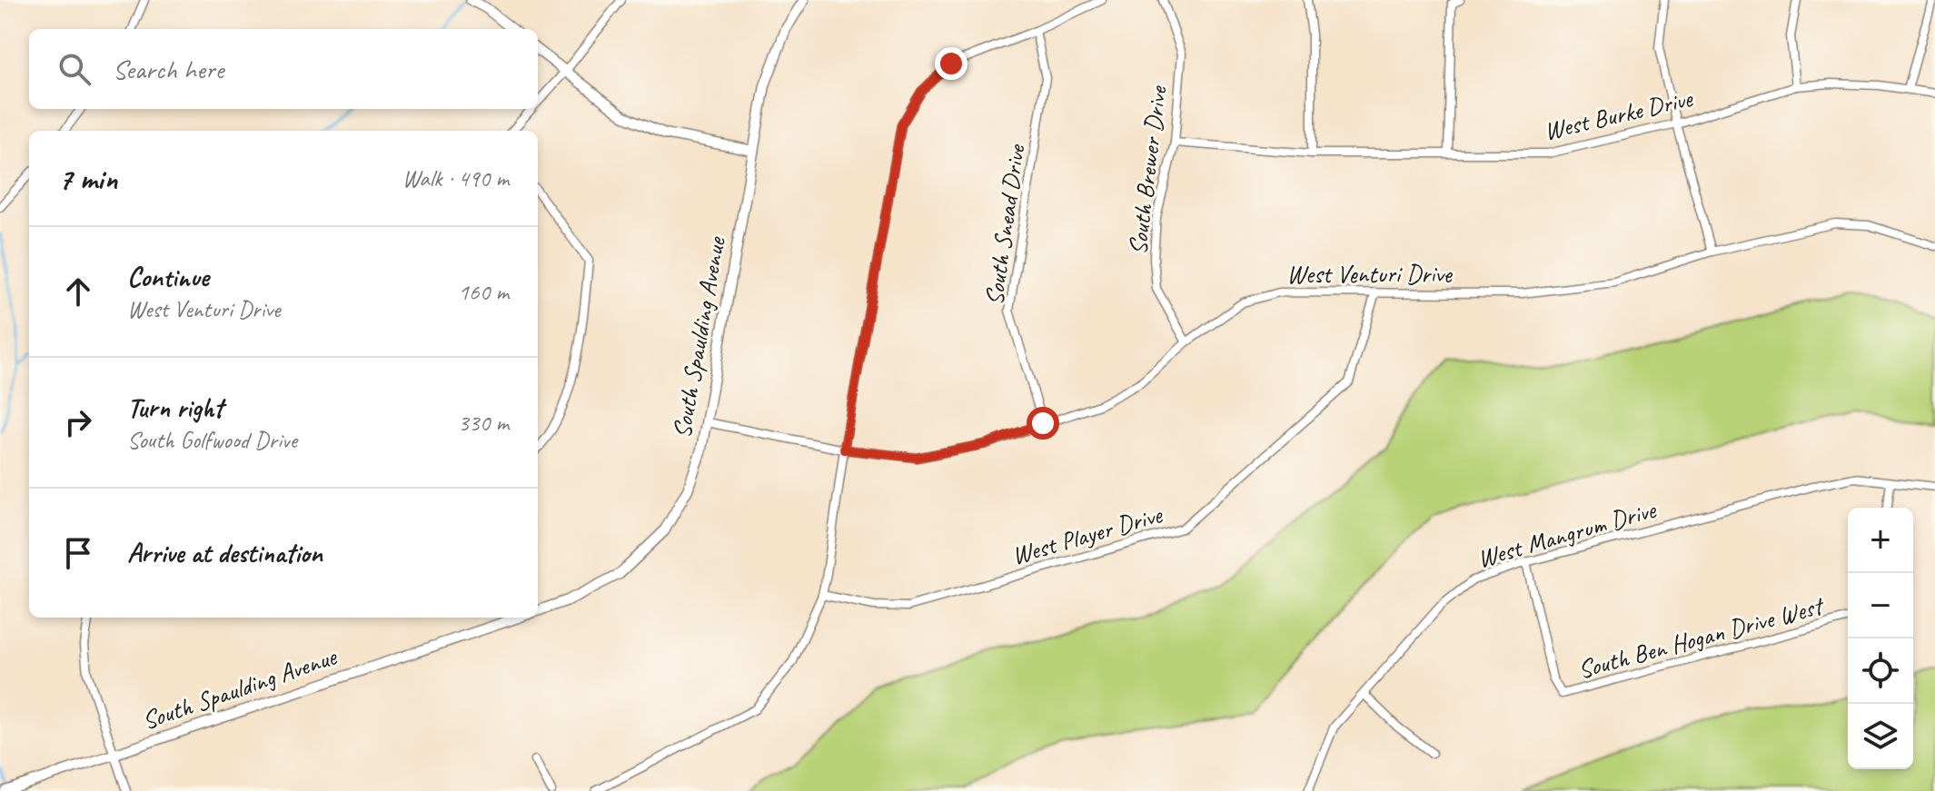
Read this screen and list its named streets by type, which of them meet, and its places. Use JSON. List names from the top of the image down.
{
  "streets": {
    "street": [
      "West Burke Drive",
      "South Brewer Drive",
      "South Snead Drive",
      "West Venturi Drive",
      "South Spaulding Avenue",
      "West Mangrum Drive",
      "West Player Drive",
      "South Ben Hogan Drive West"
    ]
  },
  "crossings": [
    ["West Burke Drive", "South Brewer Drive"],
    ["South Brewer Drive", "West Venturi Drive"],
    ["South Snead Drive", "West Venturi Drive"],
    ["West Venturi Drive", "South Spaulding Avenue"],
    ["West Venturi Drive", "West Player Drive"],
    ["West Mangrum Drive", "South Ben Hogan Drive West"]
  ],
  "page": {
    "search": "Search here",
    "heading": ["7 min", "Walk · 490 m"],
    "list": [
      ["Continue", "West Venturi Drive", "160 m"],
      ["Turn right", "South Golfwood Drive", "330 m"],
      "Arrive at destination"
    ],
    "map_buttons": ["+", "−"]
  }
}
